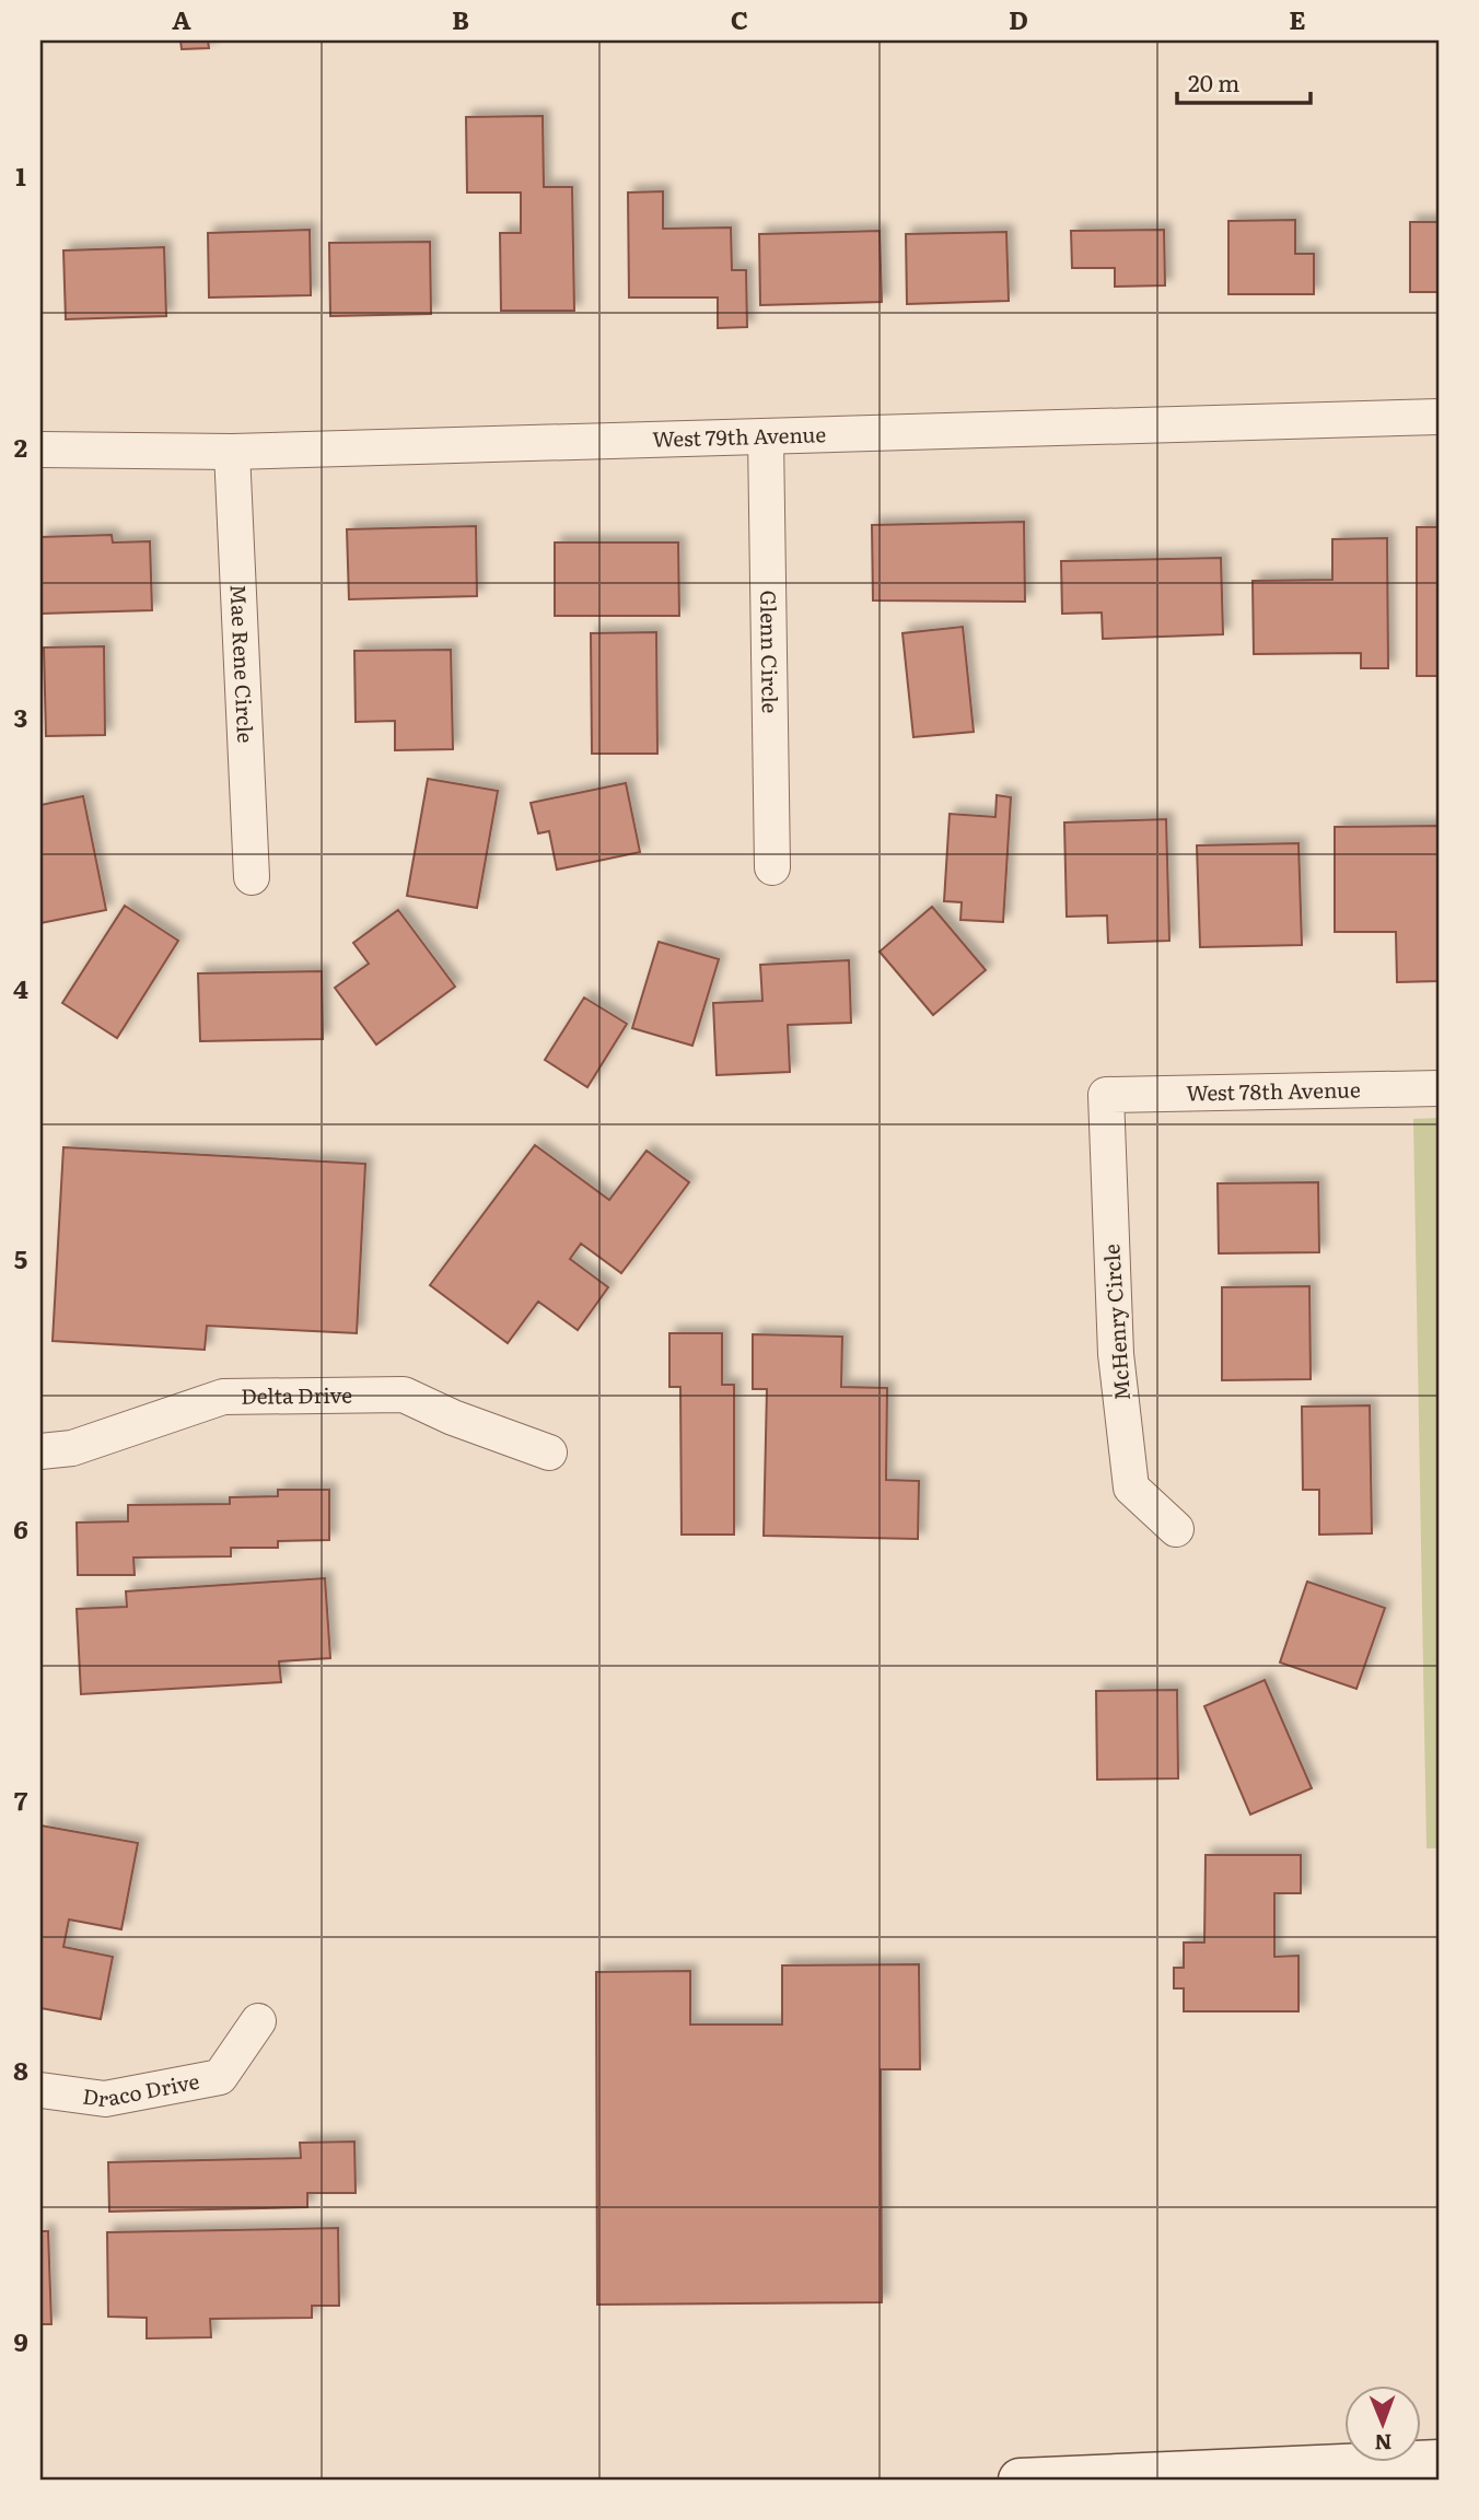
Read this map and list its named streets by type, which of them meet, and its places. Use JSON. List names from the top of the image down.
{
  "streets": {
    "street": [
      "West 79th Avenue",
      "Glenn Circle",
      "Mae Rene Circle",
      "West 78th Avenue",
      "McHenry Circle",
      "Delta Drive",
      "Draco Drive"
    ]
  },
  "crossings": [
    ["West 79th Avenue", "Glenn Circle"],
    ["West 79th Avenue", "Mae Rene Circle"],
    ["West 78th Avenue", "McHenry Circle"]
  ],
  "scale_bar": "20 m",
  "north": "bottom",
  "grid": {
    "columns": [
      "A",
      "B",
      "C",
      "D",
      "E"
    ],
    "rows": [
      "1",
      "2",
      "3",
      "4",
      "5",
      "6",
      "7",
      "8",
      "9"
    ]
  }
}
